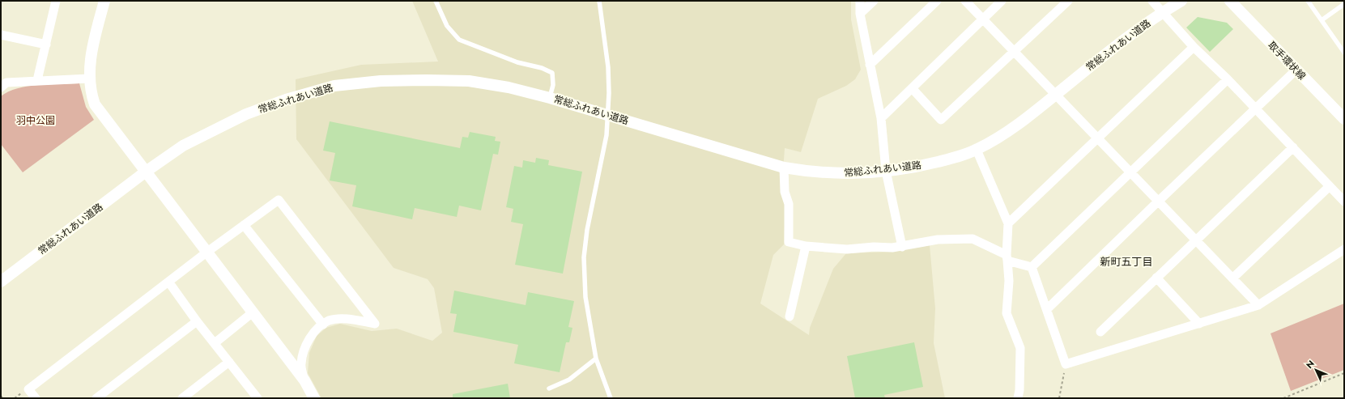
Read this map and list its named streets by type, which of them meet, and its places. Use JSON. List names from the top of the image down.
{
  "streets": {
    "street": ["常総ふれあい道路", "取手環状線"]
  },
  "districts": ["新町五丁目"],
  "parks": ["羽中公園"],
  "north": "top left"
}
